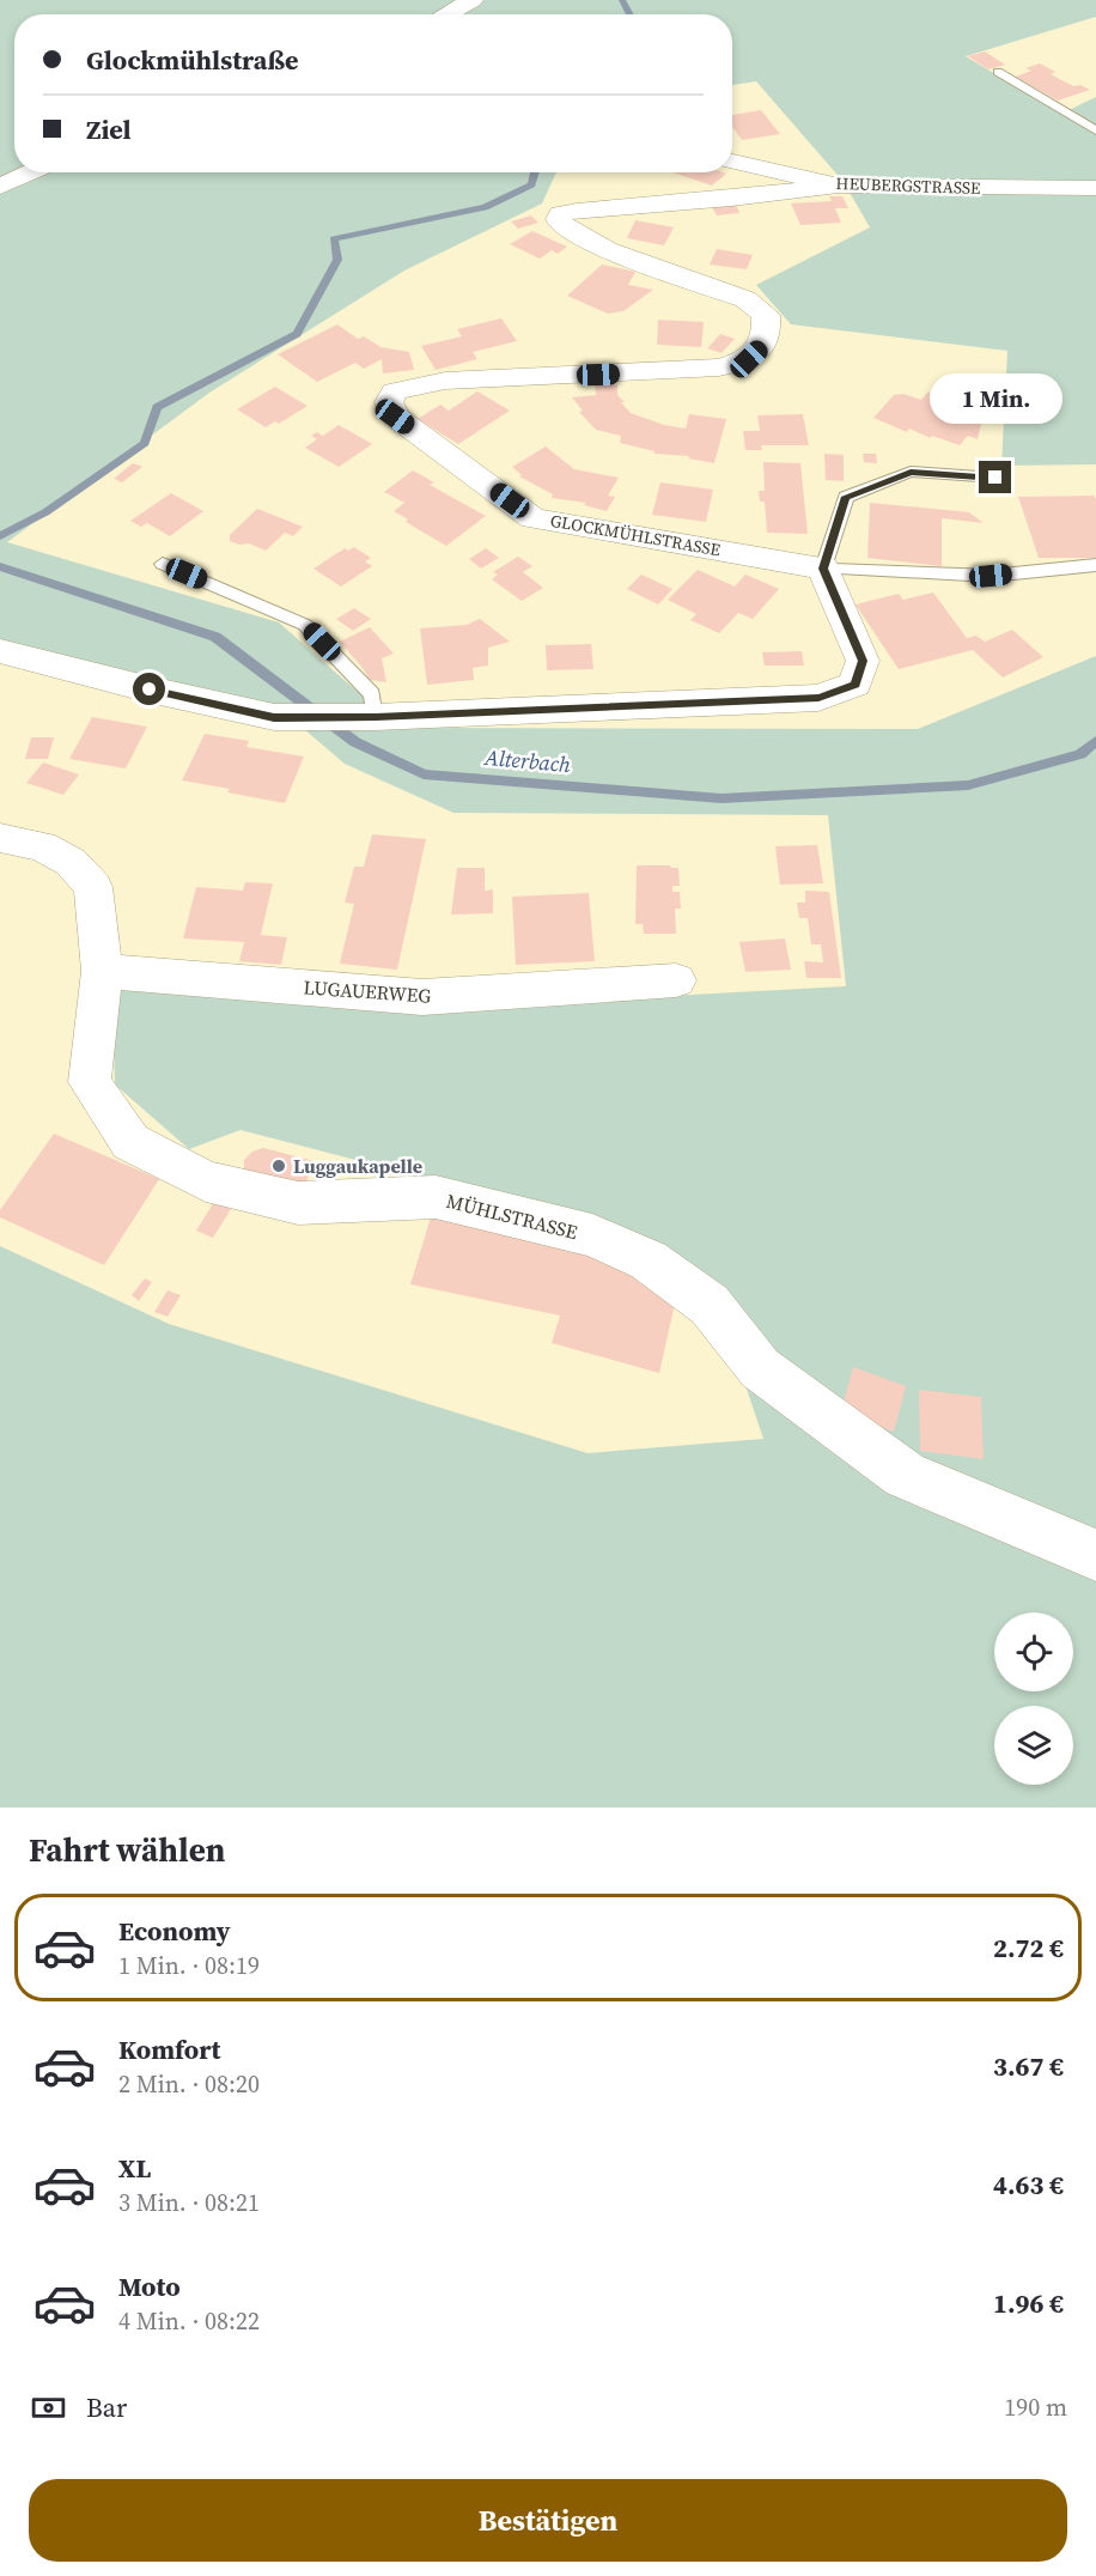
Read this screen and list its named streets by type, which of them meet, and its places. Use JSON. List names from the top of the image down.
{
  "streets": {
    "street": [
      "HEUBERGSTRASSE",
      "GLOCKMÜHLSTRASSE",
      "LUGAUERWEG",
      "MÜHLSTRASSE"
    ]
  },
  "crossings": [
    ["HEUBERGSTRASSE", "GLOCKMÜHLSTRASSE"],
    ["LUGAUERWEG", "MÜHLSTRASSE"]
  ],
  "water": ["Alterbach"],
  "places": ["Luggaukapelle"],
  "page": {
    "banner": ["Glockmühlstraße", "Ziel"],
    "bubble": "1 Min.",
    "heading": "Fahrt wählen",
    "list": [
      {
        "name": "Economy",
        "note": "1 Min. · 08:19",
        "value": "2.72 €"
      },
      {
        "name": "Komfort",
        "note": "2 Min. · 08:20",
        "value": "3.67 €"
      },
      {
        "name": "XL",
        "note": "3 Min. · 08:21",
        "value": "4.63 €"
      },
      {
        "name": "Moto",
        "note": "4 Min. · 08:22",
        "value": "1.96 €"
      }
    ],
    "pay": ["Bar", "190 m"],
    "buttons": "Bestätigen"
  }
}
